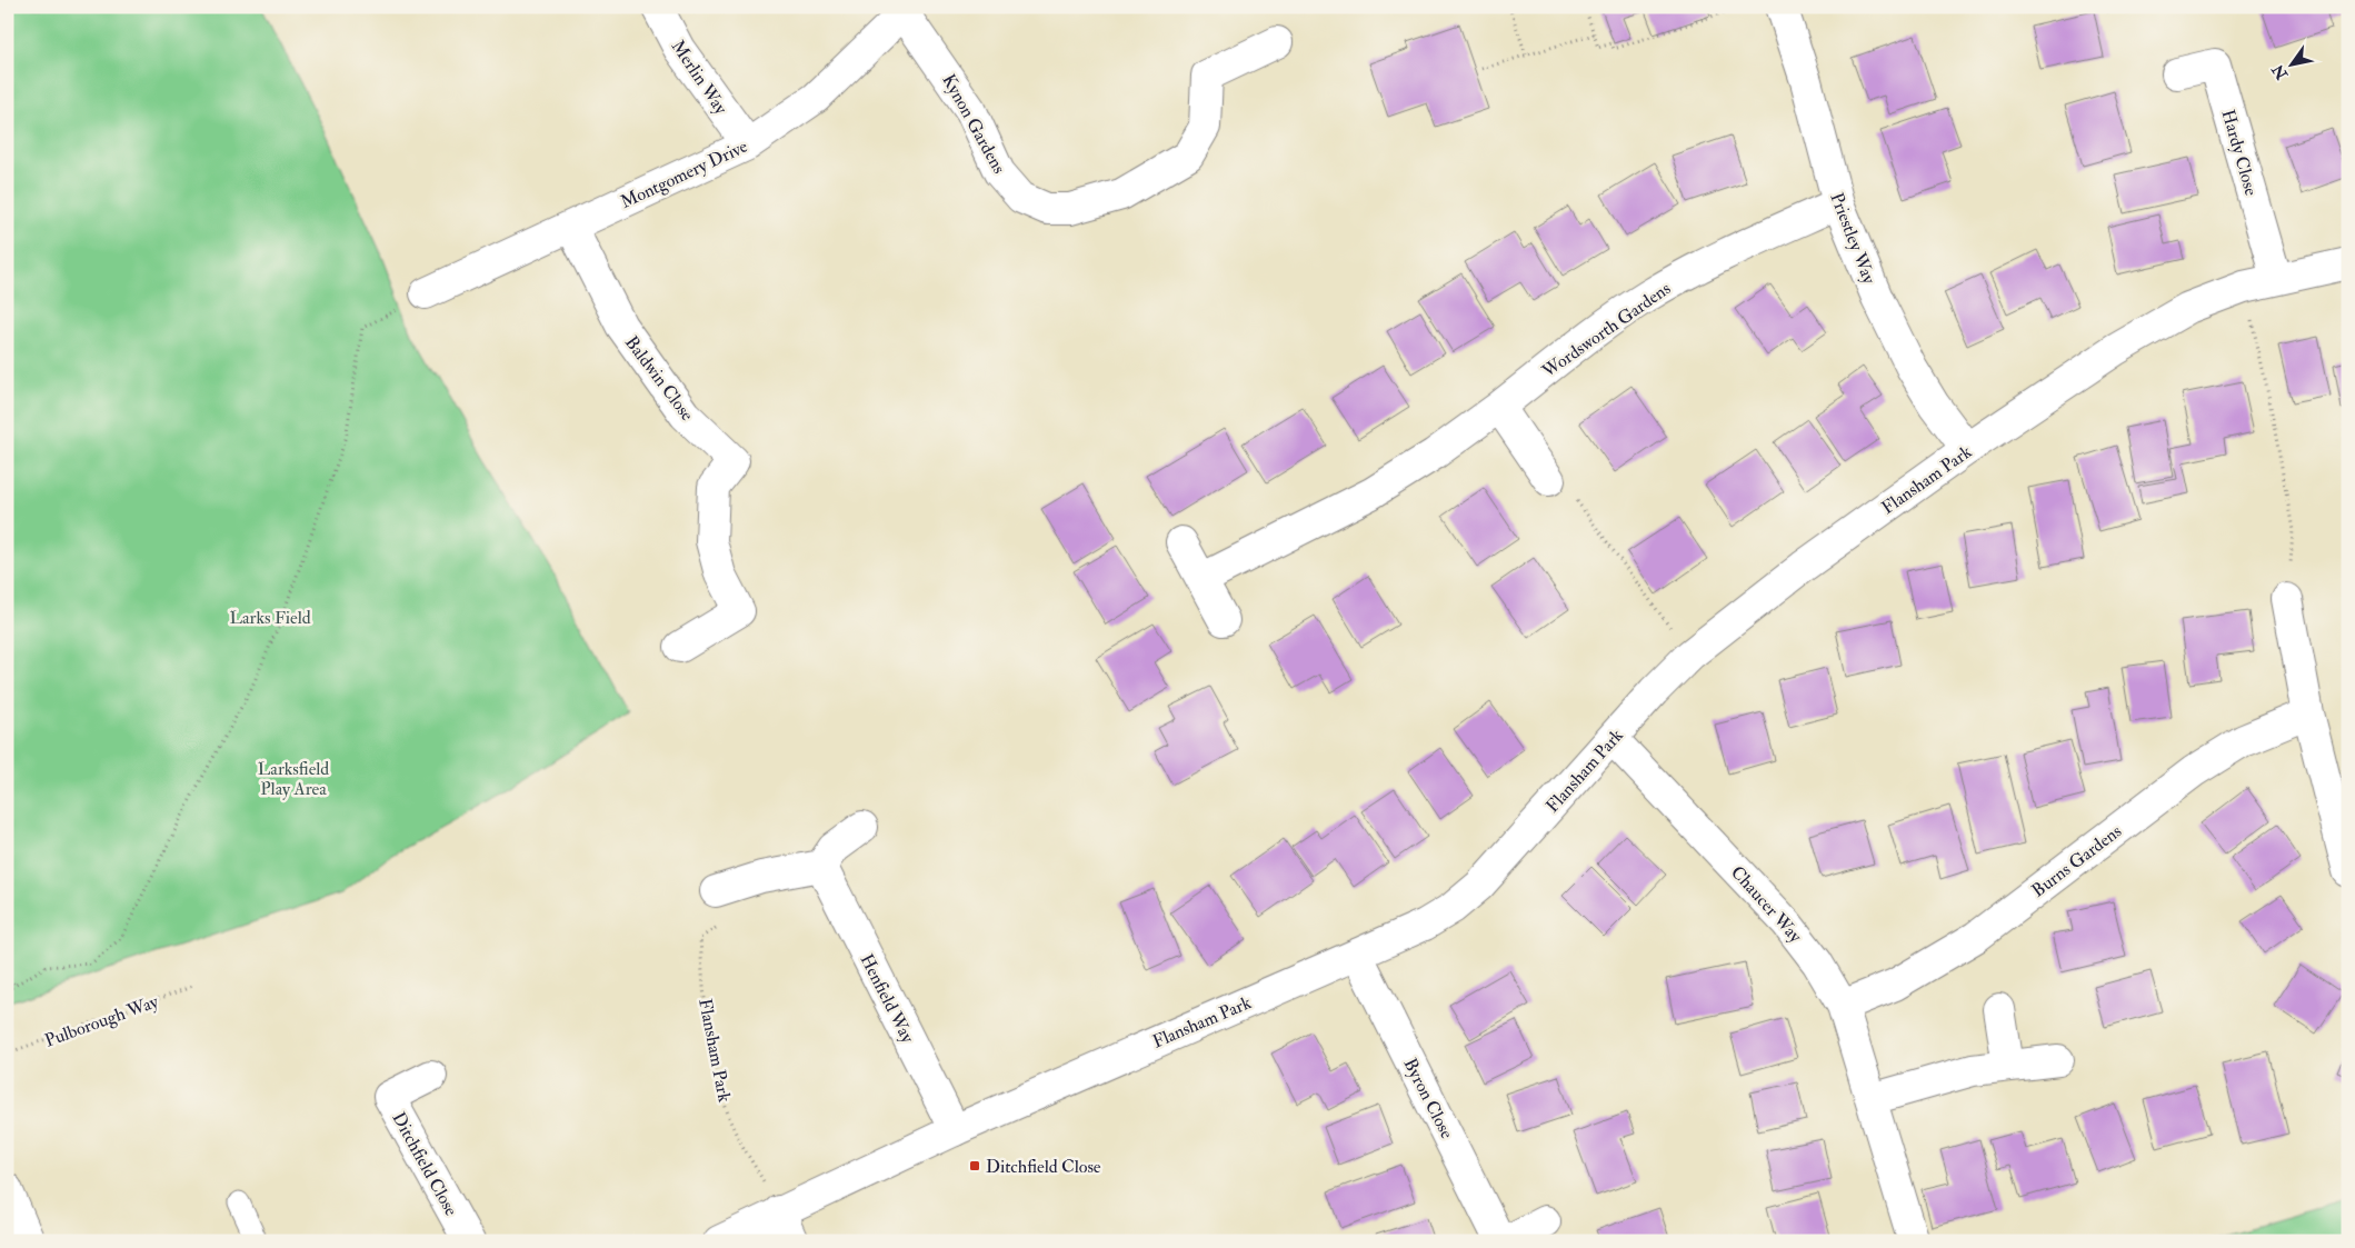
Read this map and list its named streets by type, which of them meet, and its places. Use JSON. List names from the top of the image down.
{
  "streets": {
    "street": [
      "Merlin Way",
      "Kynon Gardens",
      "Hardy Close",
      "Montgomery Drive",
      "Priestley Way",
      "Wordsworth Gardens",
      "Baldwin Close",
      "Flansham Park",
      "Burns Gardens",
      "Chaucer Way",
      "Henfield Way",
      "Byron Close",
      "Ditchfield Close"
    ],
    "path": ["Pulborough Way"]
  },
  "crossings": [
    ["Merlin Way", "Montgomery Drive"],
    ["Kynon Gardens", "Montgomery Drive"],
    ["Hardy Close", "Flansham Park"],
    ["Montgomery Drive", "Baldwin Close"],
    ["Priestley Way", "Wordsworth Gardens"],
    ["Priestley Way", "Flansham Park"],
    ["Flansham Park", "Chaucer Way"],
    ["Flansham Park", "Henfield Way"],
    ["Flansham Park", "Byron Close"],
    ["Burns Gardens", "Chaucer Way"]
  ],
  "parks": ["Larks Field", "Larksfield Play Area"],
  "places": {
    "transit": ["Ditchfield Close"]
  },
  "north": "bottom left"
}
